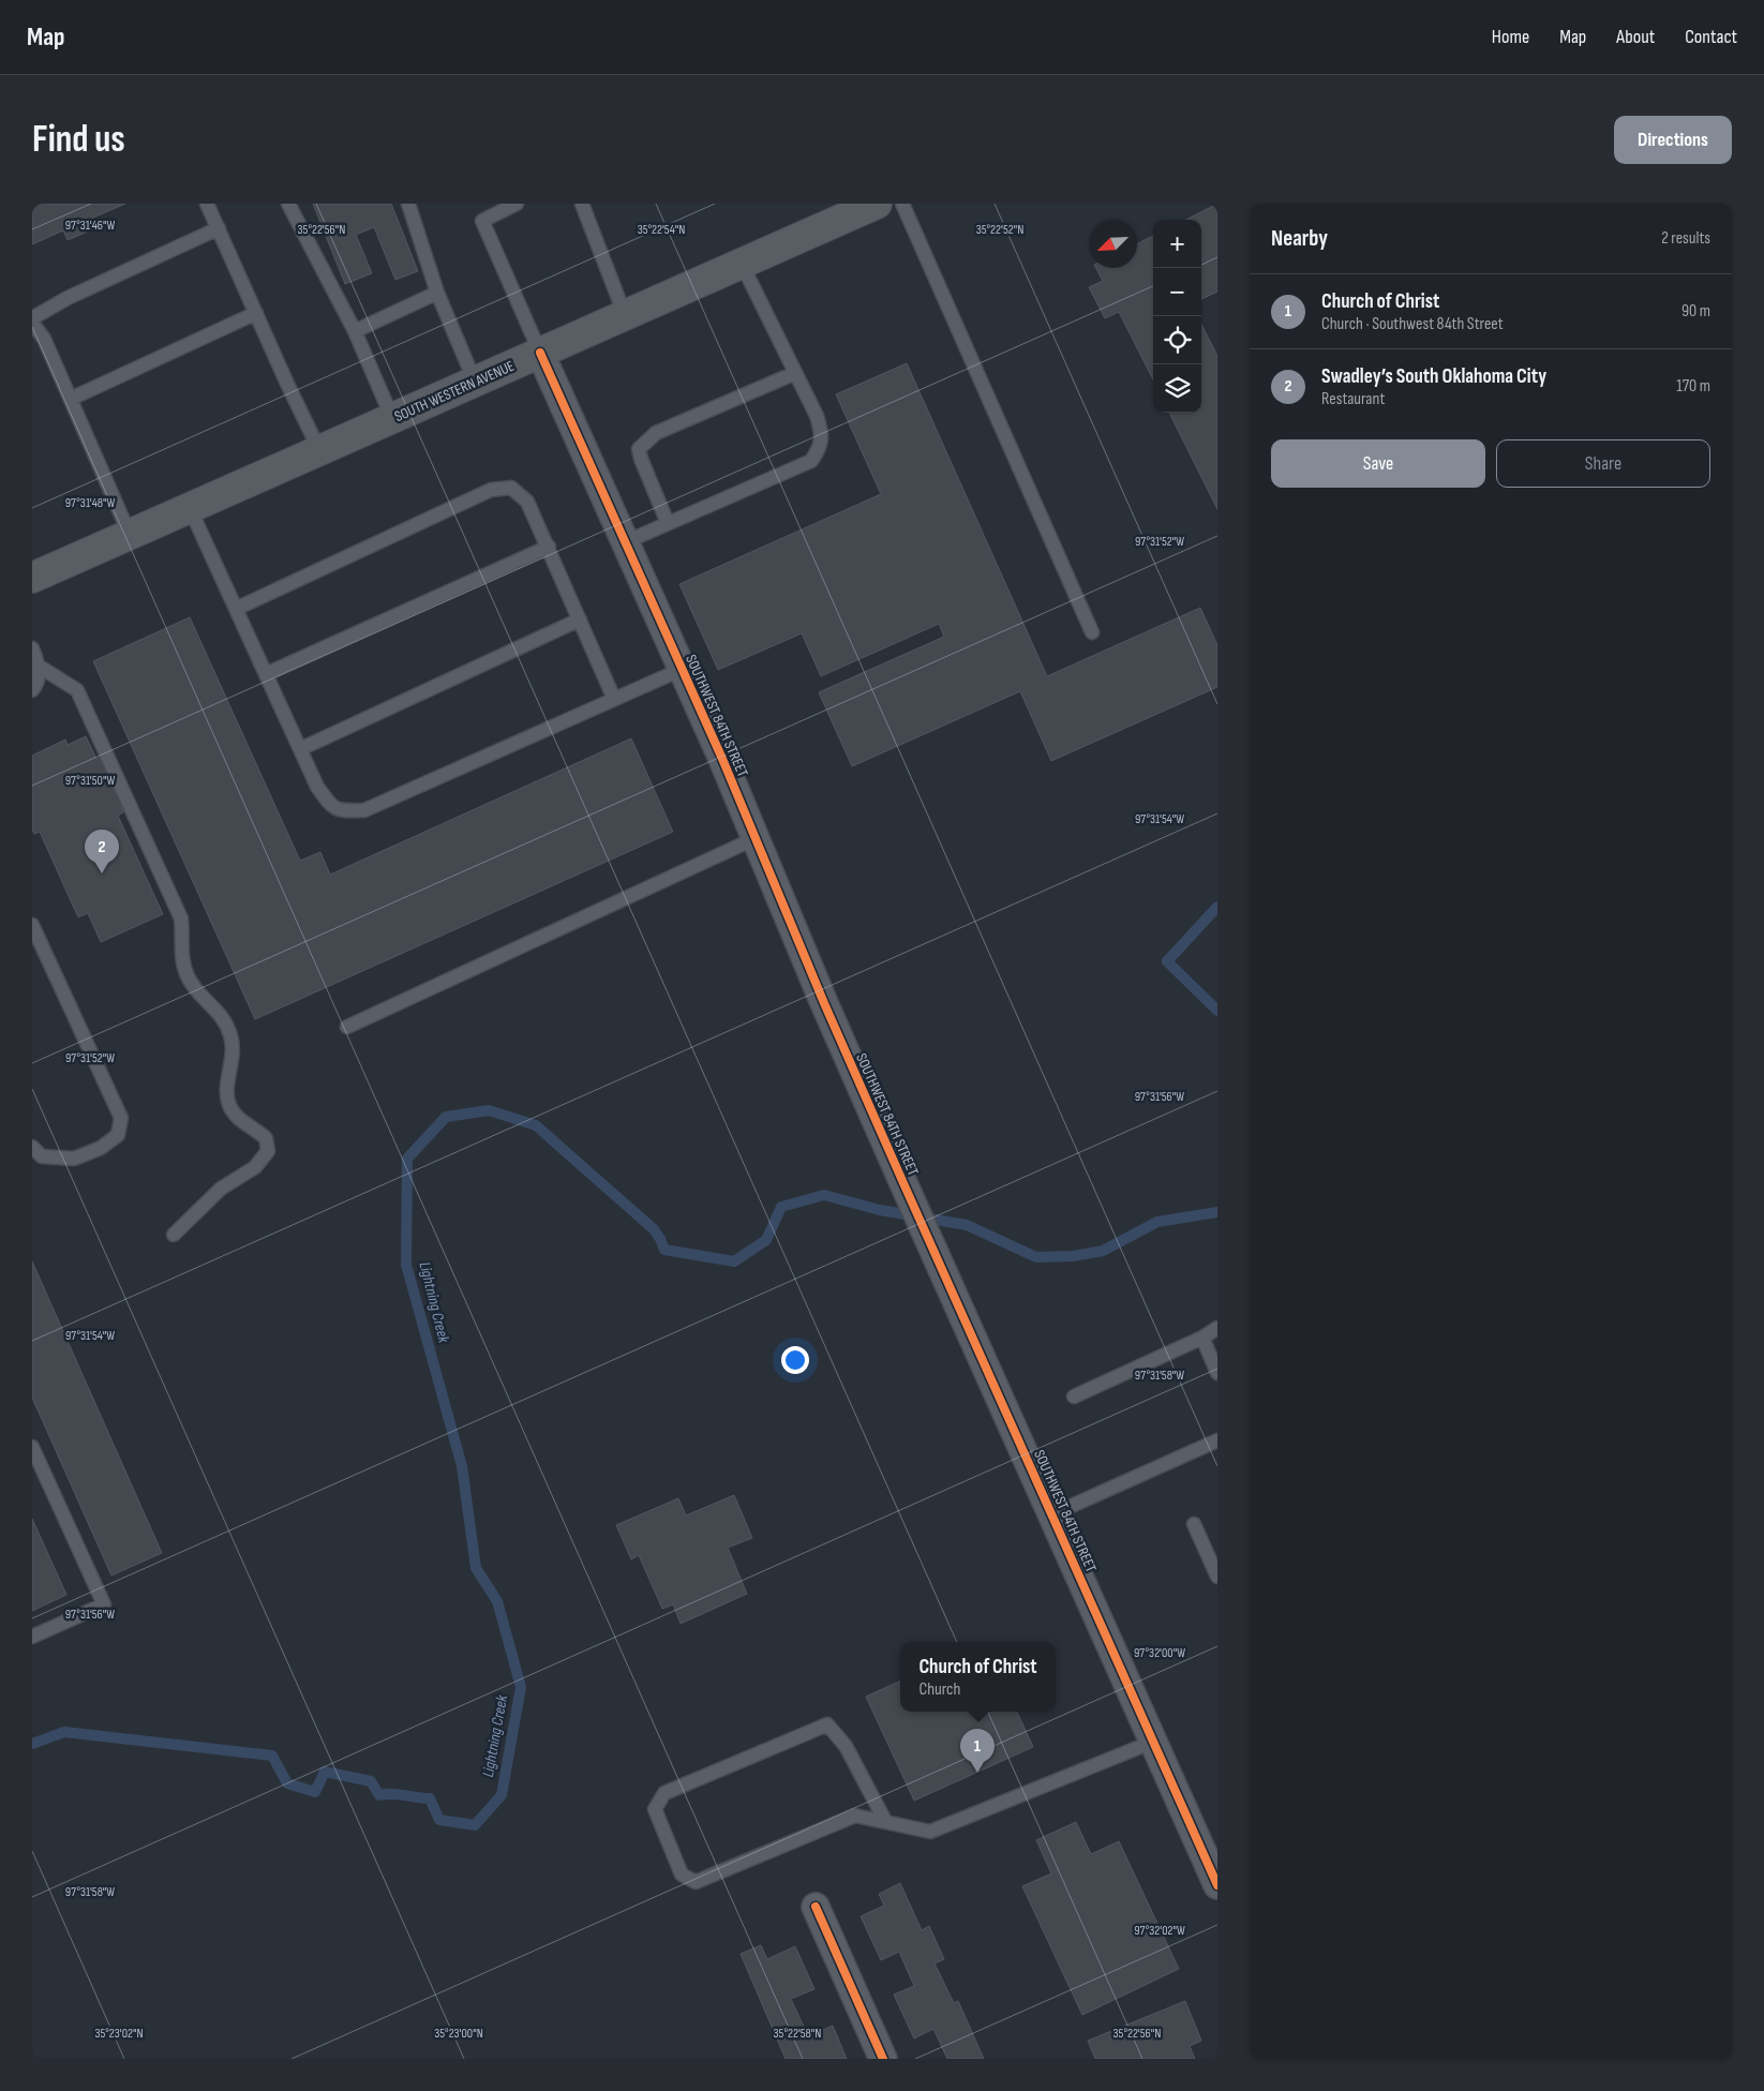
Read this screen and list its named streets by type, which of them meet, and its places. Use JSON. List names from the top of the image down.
{
  "streets": {
    "main road": ["SOUTH WESTERN AVENUE"],
    "street": ["SOUTHWEST 84TH STREET"]
  },
  "crossings": [
    ["SOUTH WESTERN AVENUE", "SOUTHWEST 84TH STREET"]
  ],
  "water": ["Lightning Creek"],
  "north": "bottom left",
  "page": {
    "header": "Map",
    "nav": [
      "Home",
      "Map",
      "About",
      "Contact"
    ],
    "buttons": [
      "Directions",
      ["Save", "Share"]
    ],
    "title": "Find us",
    "heading": ["Nearby", "2 results"],
    "map_buttons": ["+", "−"],
    "list": [
      {
        "mark": "1",
        "name": "Church of Christ",
        "note": "Church · Southwest 84th Street",
        "value": "90 m"
      },
      {
        "mark": "2",
        "name": "Swadley’s South Oklahoma City",
        "note": "Restaurant",
        "value": "170 m"
      }
    ],
    "pins": ["2", "1"],
    "popup": ["Church of Christ", "Church"]
  },
  "coordinates": [
    "97°31'46\"W",
    "35°22'56\"N",
    "35°22'54\"N",
    "35°22'52\"N",
    "97°31'48\"W",
    "97°31'52\"W",
    "97°31'50\"W",
    "97°31'54\"W",
    "97°31'56\"W",
    "97°31'58\"W",
    "97°32'00\"W",
    "97°32'02\"W",
    "35°23'02\"N",
    "35°23'00\"N",
    "35°22'58\"N"
  ]
}
